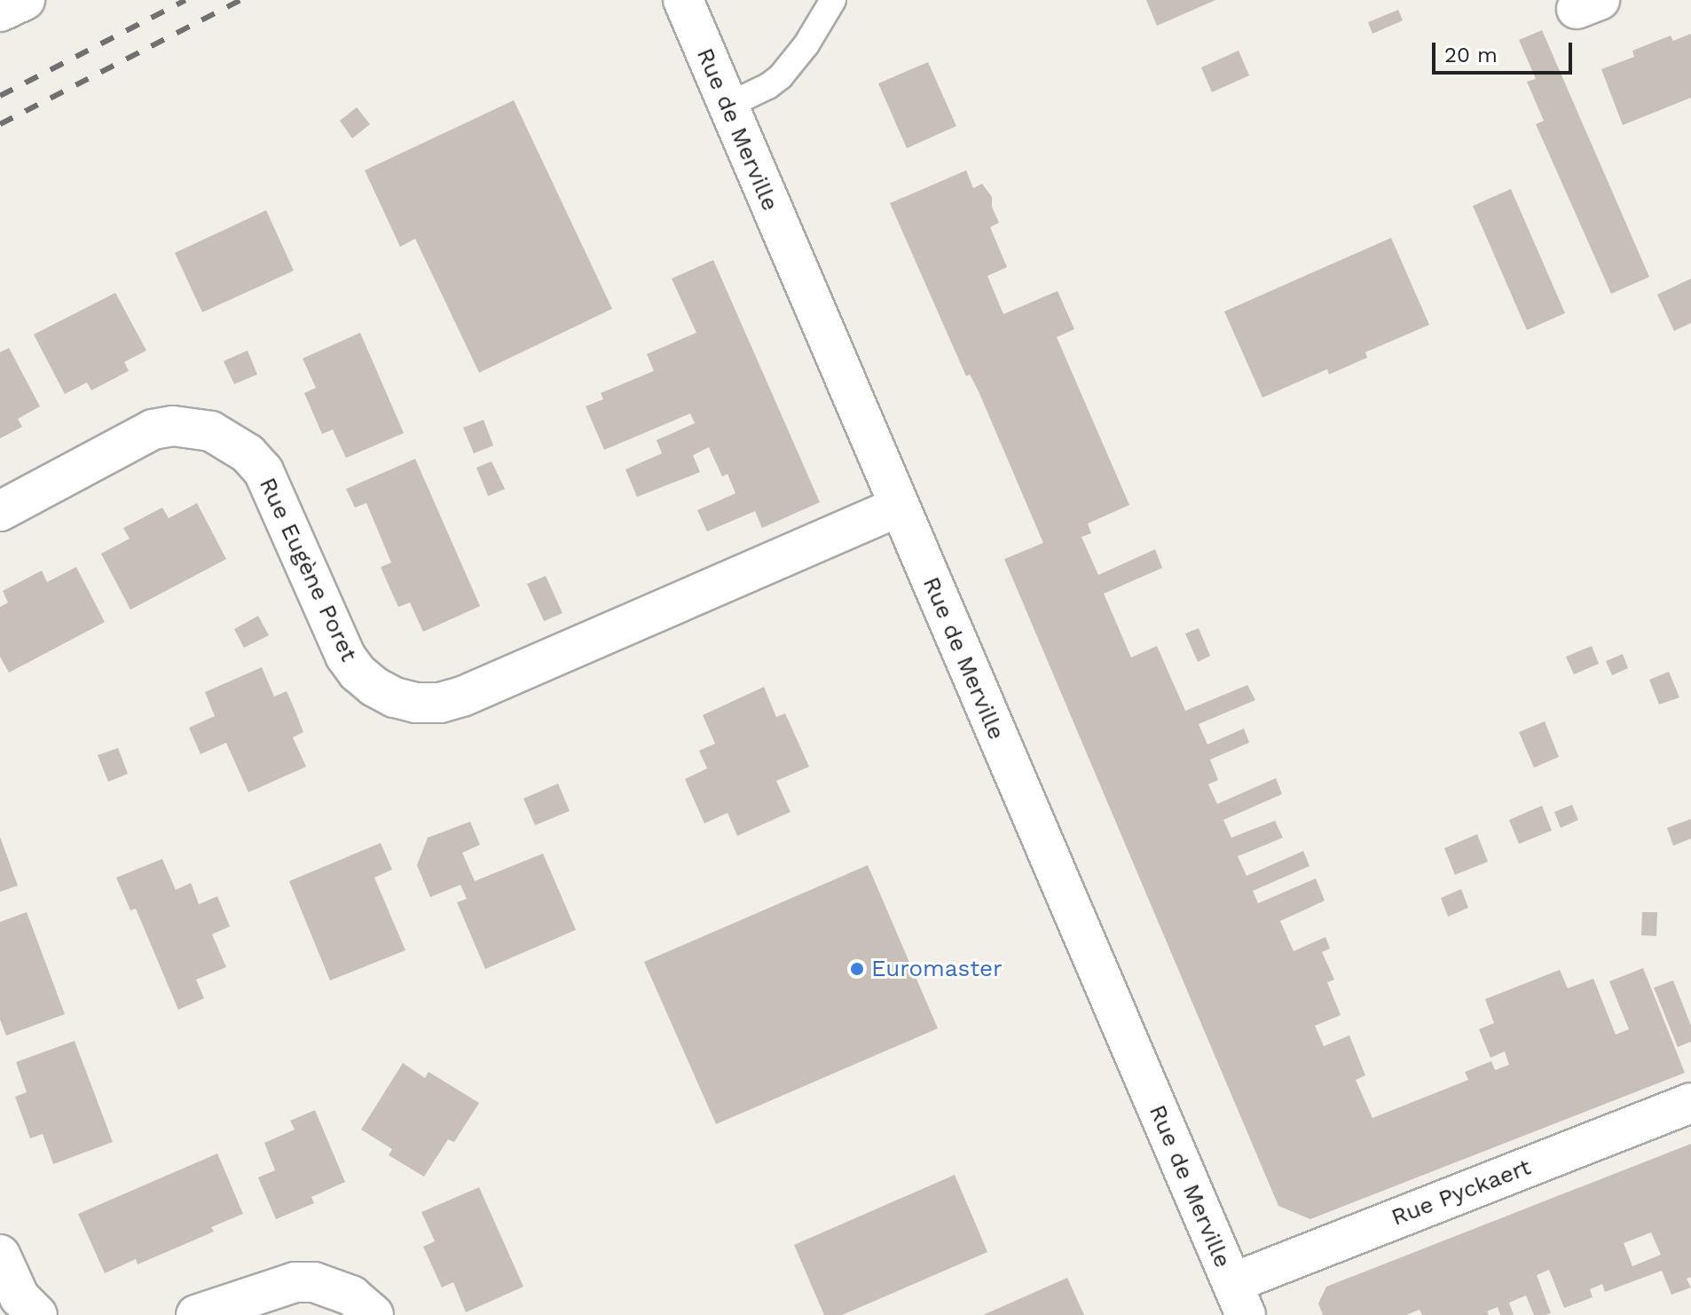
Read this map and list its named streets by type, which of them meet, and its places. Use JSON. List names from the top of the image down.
{
  "streets": {
    "street": ["Rue de Merville", "Rue Eugène Poret", "Rue Pyckaert"]
  },
  "crossings": [
    ["Rue de Merville", "Rue Eugène Poret"],
    ["Rue de Merville", "Rue Pyckaert"]
  ],
  "places": ["Euromaster"],
  "scale_bar": "20 m"
}
